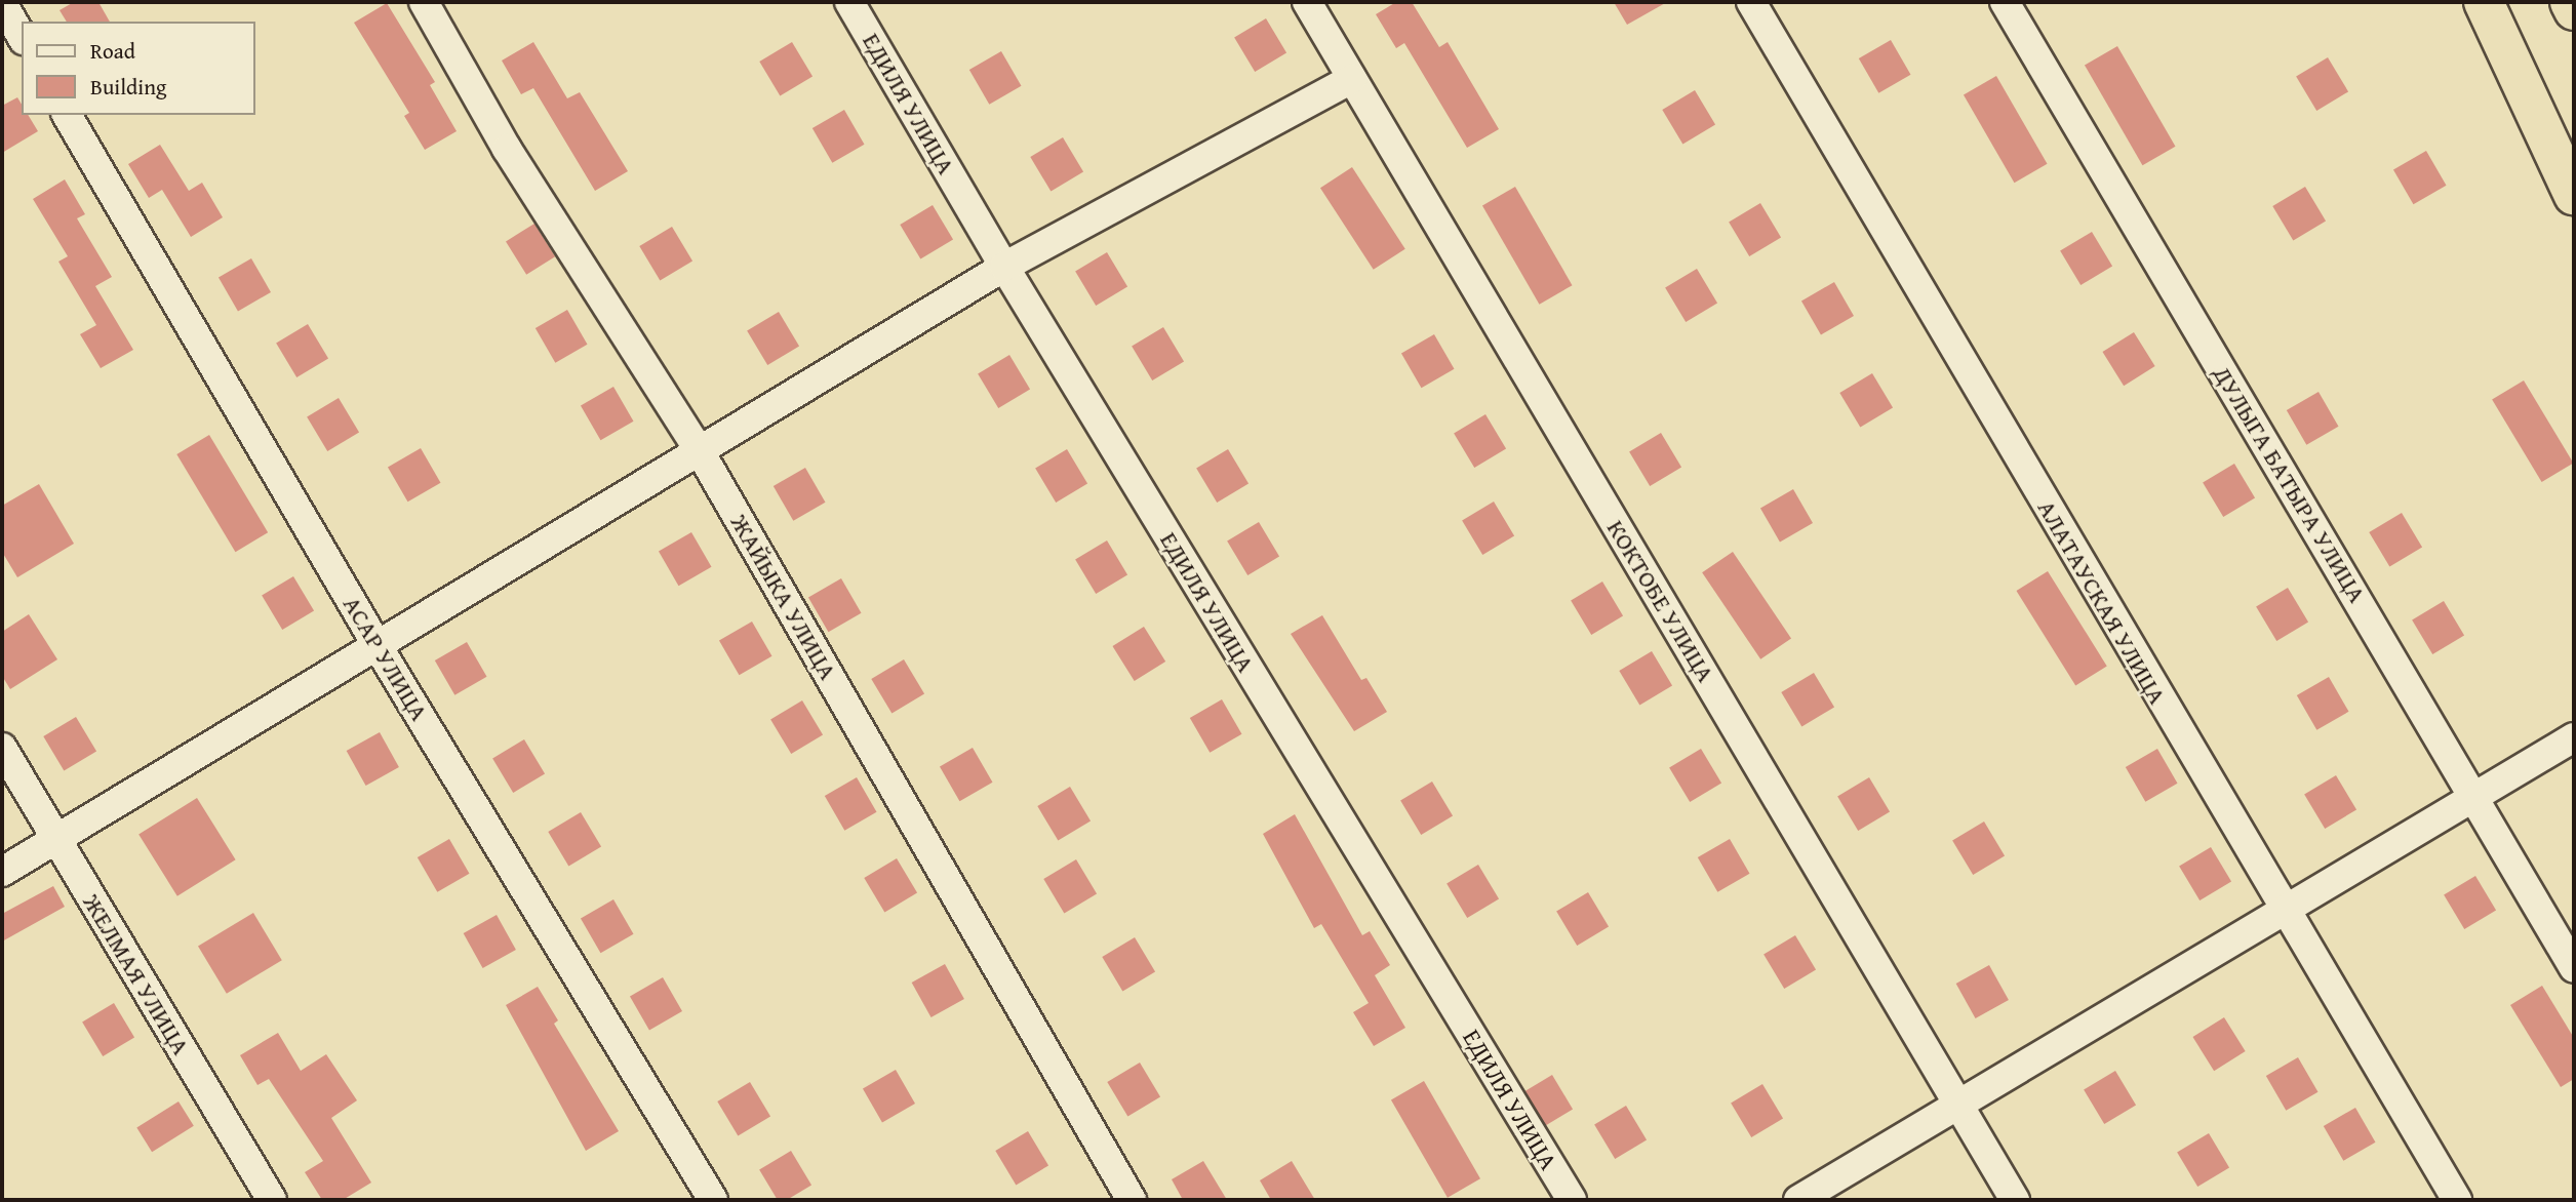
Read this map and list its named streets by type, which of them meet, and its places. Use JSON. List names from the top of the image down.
{
  "streets": {
    "street": [
      "ЕДИЛЯ УЛИЦА",
      "ДУЛЫГА БАТЫРА УЛИЦА",
      "ЖАЙЫКА УЛИЦА",
      "КОКТОБЕ УЛИЦА",
      "АЛАТАУСКАЯ УЛИЦА",
      "АСАР УЛИЦА",
      "ЖЕЛМАЯ УЛИЦА"
    ]
  },
  "legend": ["Road", "Building"]
}
